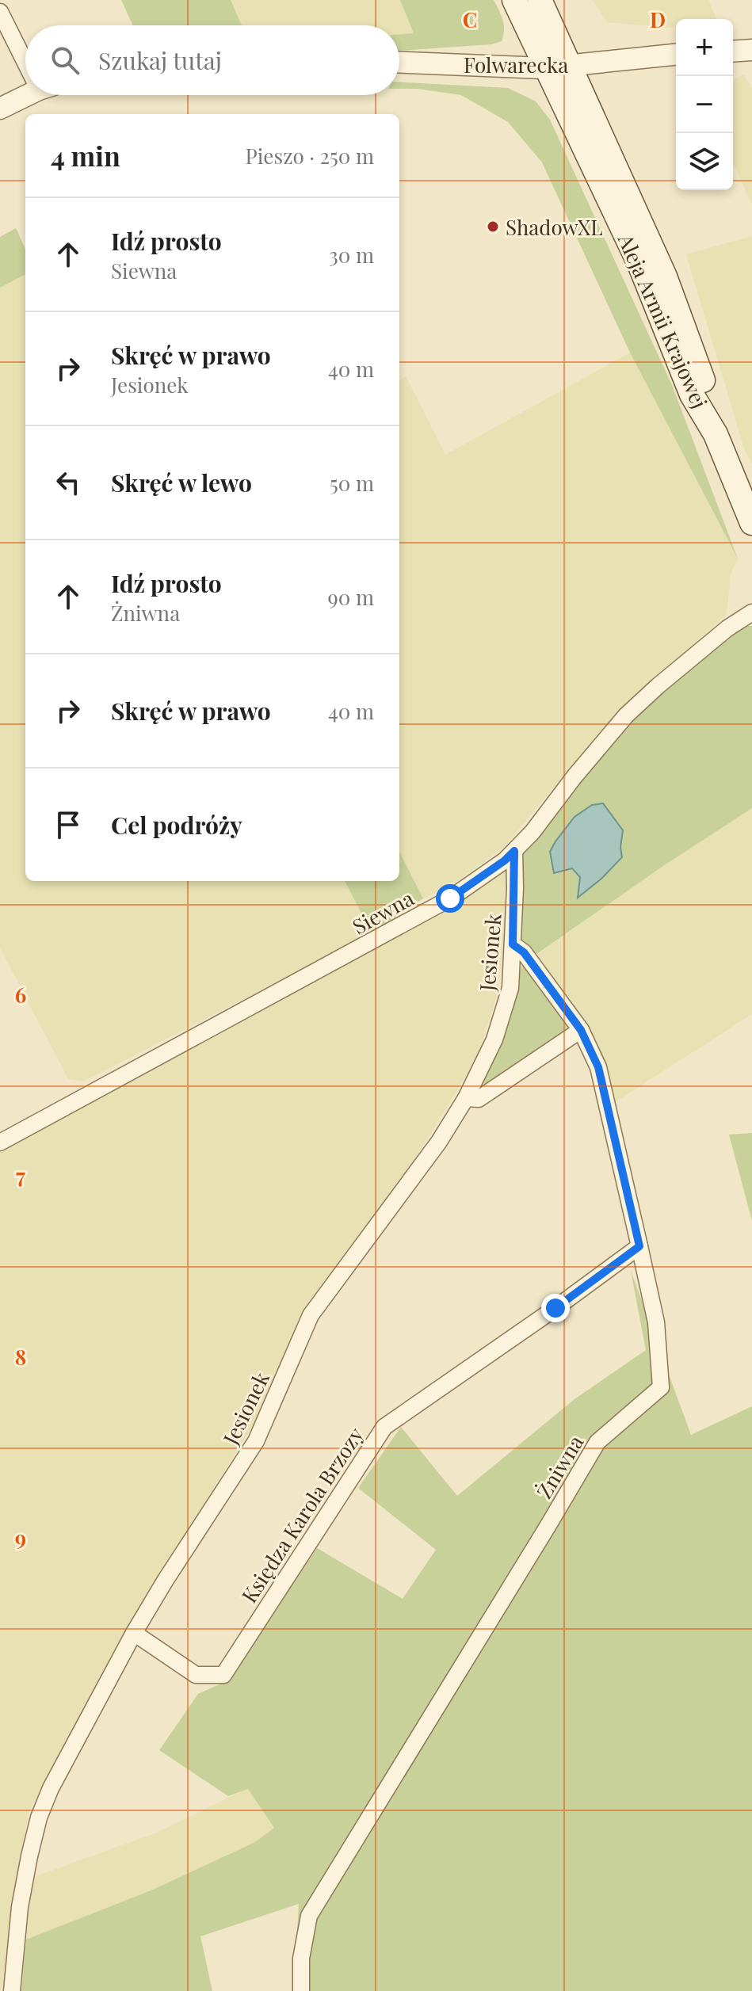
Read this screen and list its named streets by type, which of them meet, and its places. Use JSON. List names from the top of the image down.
{
  "streets": {
    "main road": ["Aleja Armii Krajowej"],
    "street": [
      "Folwarecka",
      "Siewna",
      "Jesionek",
      "Żniwna",
      "Księdza Karola Brzozy"
    ]
  },
  "crossings": [
    ["Folwarecka", "Aleja Armii Krajowej"],
    ["Siewna", "Jesionek"],
    ["Jesionek", "Żniwna"],
    ["Jesionek", "Księdza Karola Brzozy"],
    ["Żniwna", "Księdza Karola Brzozy"]
  ],
  "places": ["ShadowXL"],
  "page": {
    "map_buttons": ["+", "−"],
    "search": "Szukaj tutaj",
    "heading": ["4 min", "Pieszo · 250 m"],
    "list": [
      ["Idź prosto", "Siewna", "30 m"],
      ["Skręć w prawo", "Jesionek", "40 m"],
      ["Skręć w lewo", "50 m"],
      ["Idź prosto", "Żniwna", "90 m"],
      ["Skręć w prawo", "40 m"],
      "Cel podróży"
    ]
  },
  "grid": {
    "columns": ["C", "D"],
    "rows": [
      "6",
      "7",
      "8",
      "9"
    ]
  }
}
